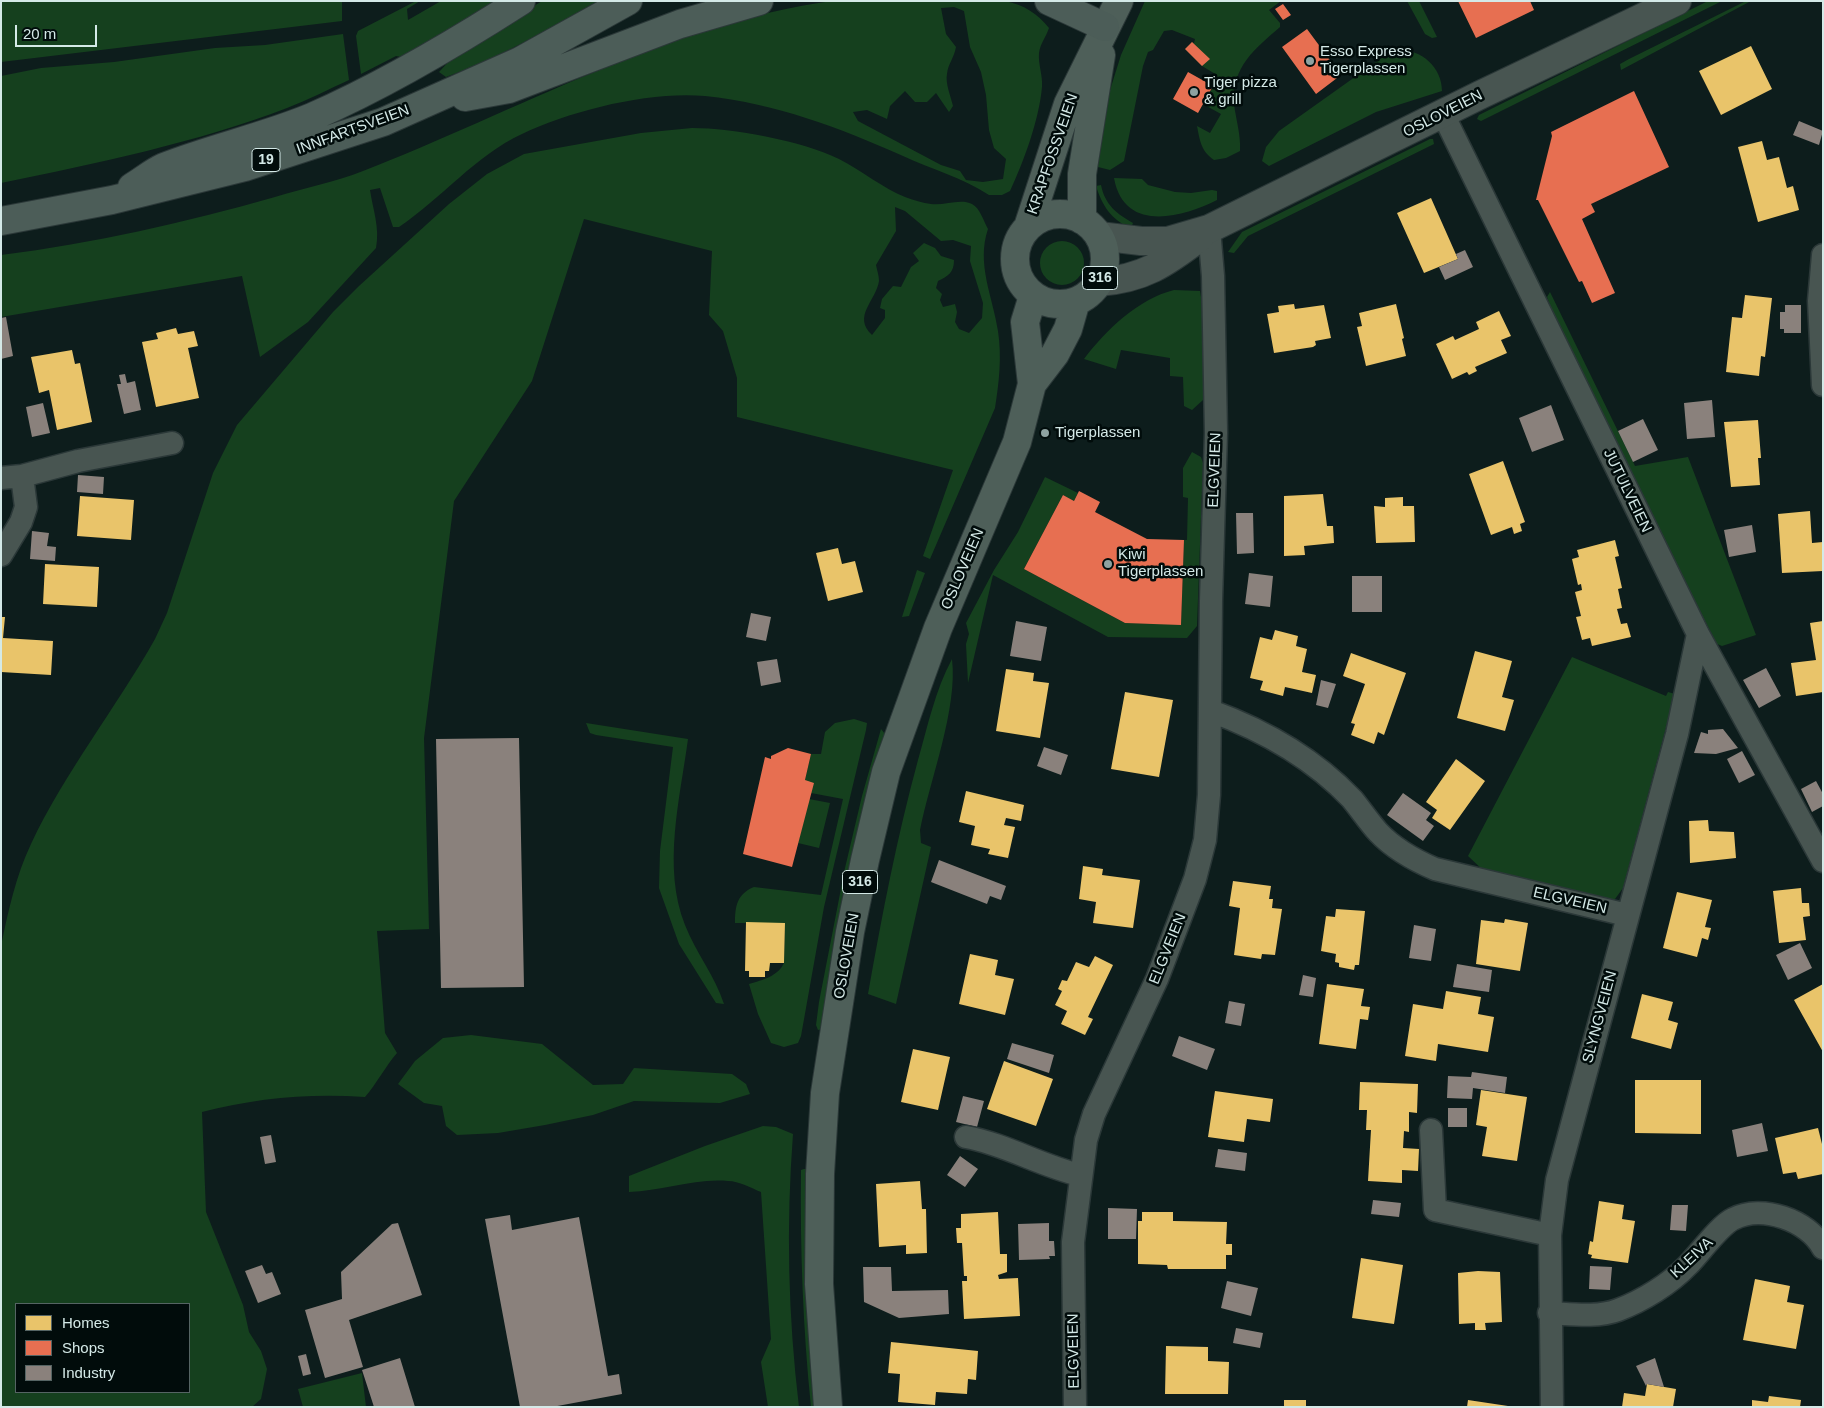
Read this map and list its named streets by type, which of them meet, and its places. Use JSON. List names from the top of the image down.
{
  "streets": {
    "highway": ["INNFARTSVEIEN", "19"],
    "main road": ["OSLOVEIEN", "KRAPFOSSVEIEN", "316"],
    "street": [
      "ELGVEIEN",
      "JUTULVEIEN",
      "SLYNGVEIEN",
      "KLEIVA"
    ]
  },
  "crossings": [
    ["OSLOVEIEN", "KRAPFOSSVEIEN"],
    ["OSLOVEIEN", "316"],
    ["OSLOVEIEN", "ELGVEIEN"],
    ["OSLOVEIEN", "JUTULVEIEN"],
    ["KRAPFOSSVEIEN", "316"],
    ["ELGVEIEN", "SLYNGVEIEN"],
    ["JUTULVEIEN", "SLYNGVEIEN"],
    ["SLYNGVEIEN", "KLEIVA"]
  ],
  "places": [
    "Esso Express Tigerplassen",
    "Tiger pizza & grill",
    "Tigerplassen",
    "Kiwi Tigerplassen"
  ],
  "legend": ["Homes", "Shops", "Industry"],
  "scale_bar": "20 m"
}
